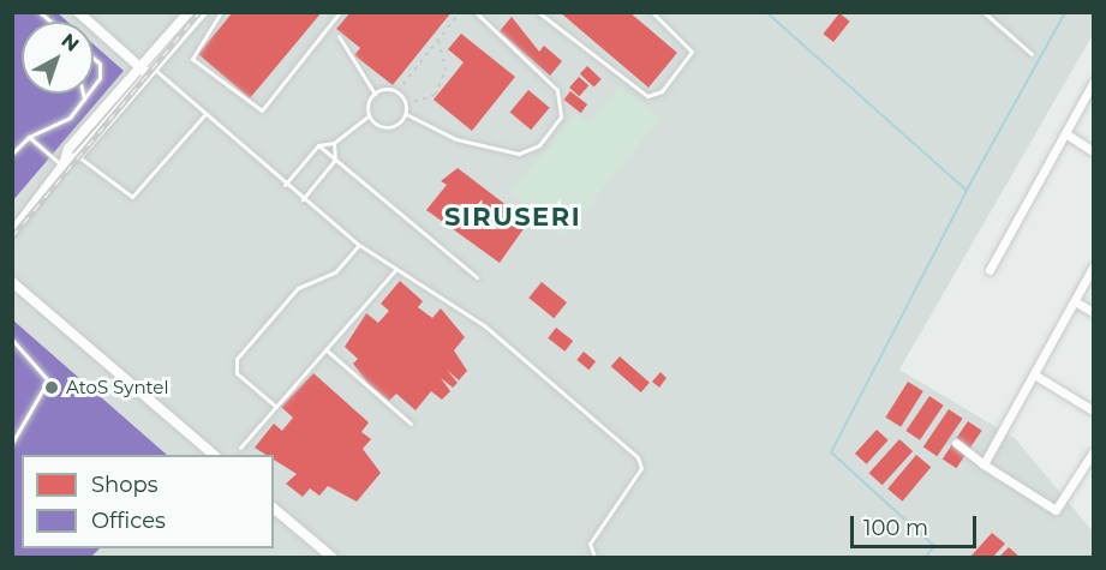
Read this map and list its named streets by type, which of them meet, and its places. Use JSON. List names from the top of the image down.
{
  "districts": ["SIRUSERI"],
  "places": ["AtoS Syntel"],
  "legend": ["Shops", "Offices"],
  "scale_bar": "100 m",
  "north": "top right"
}
